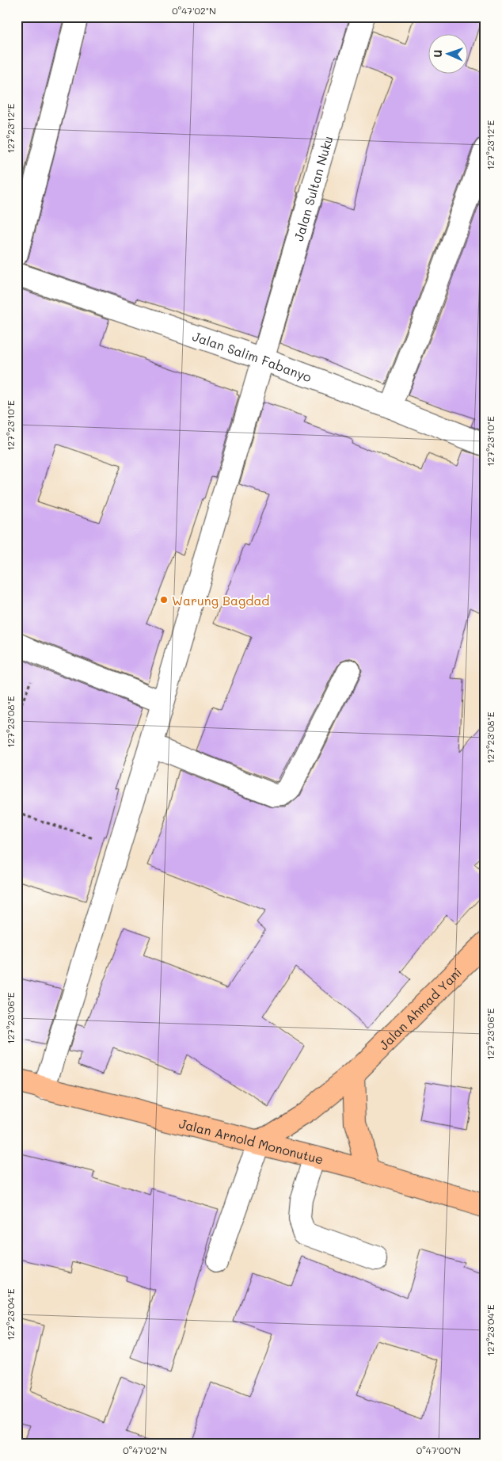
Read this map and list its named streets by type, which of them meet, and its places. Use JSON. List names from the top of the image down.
{
  "streets": {
    "highway": ["Jalan Ahmad Yani", "Jalan Arnold Mononutue"],
    "street": ["Jalan Sultan Nuku", "Jalan Salim Fabanyo"]
  },
  "crossings": [
    ["Jalan Sultan Nuku", "Jalan Salim Fabanyo"],
    ["Jalan Sultan Nuku", "Jalan Arnold Mononutue"],
    ["Jalan Ahmad Yani", "Jalan Arnold Mononutue"]
  ],
  "places": ["Warung Bagdad"],
  "north": "left",
  "coordinates": [
    "0°47'02\"N",
    "127°23'12\"E",
    "127°23'10\"E",
    "127°23'08\"E",
    "127°23'06\"E",
    "127°23'04\"E",
    "0°47'00\"N"
  ]
}
